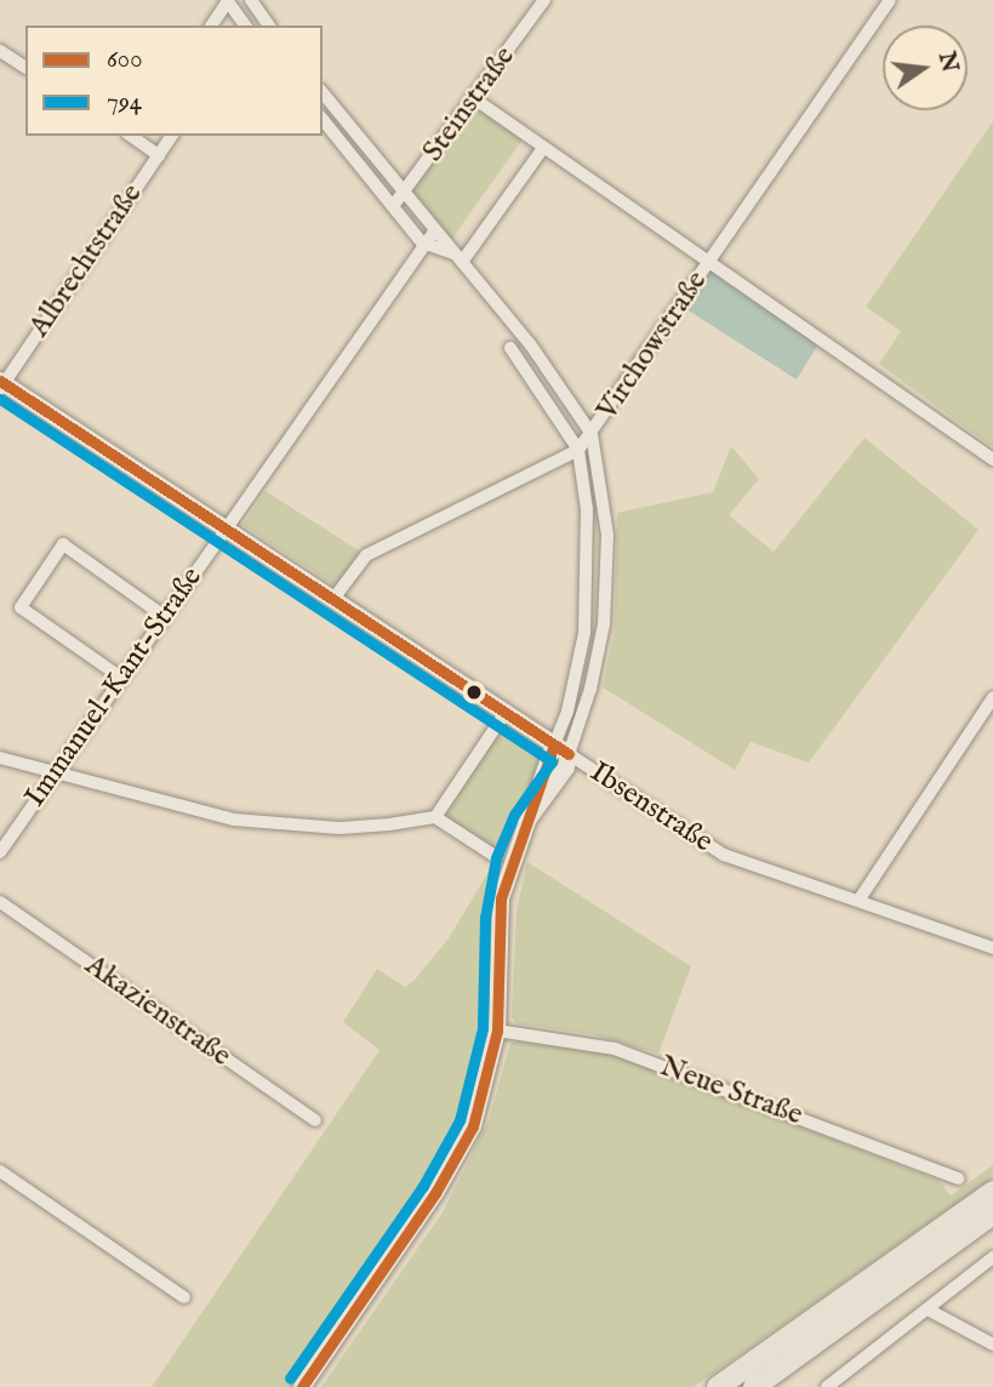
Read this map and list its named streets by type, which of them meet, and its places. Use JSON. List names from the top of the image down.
{
  "streets": {
    "street": [
      "Steinstraße",
      "Albrechtstraße",
      "Virchowstraße",
      "Immanuel-Kant-Straße",
      "Ibsenstraße",
      "Akazienstraße",
      "Neue Straße"
    ]
  },
  "crossings": [
    ["Albrechtstraße", "Ibsenstraße"],
    ["Virchowstraße", "Ibsenstraße"],
    ["Immanuel-Kant-Straße", "Ibsenstraße"]
  ],
  "lines": ["transit line 600", "transit line 794"],
  "legend": ["600", "794"],
  "north": "right"
}
